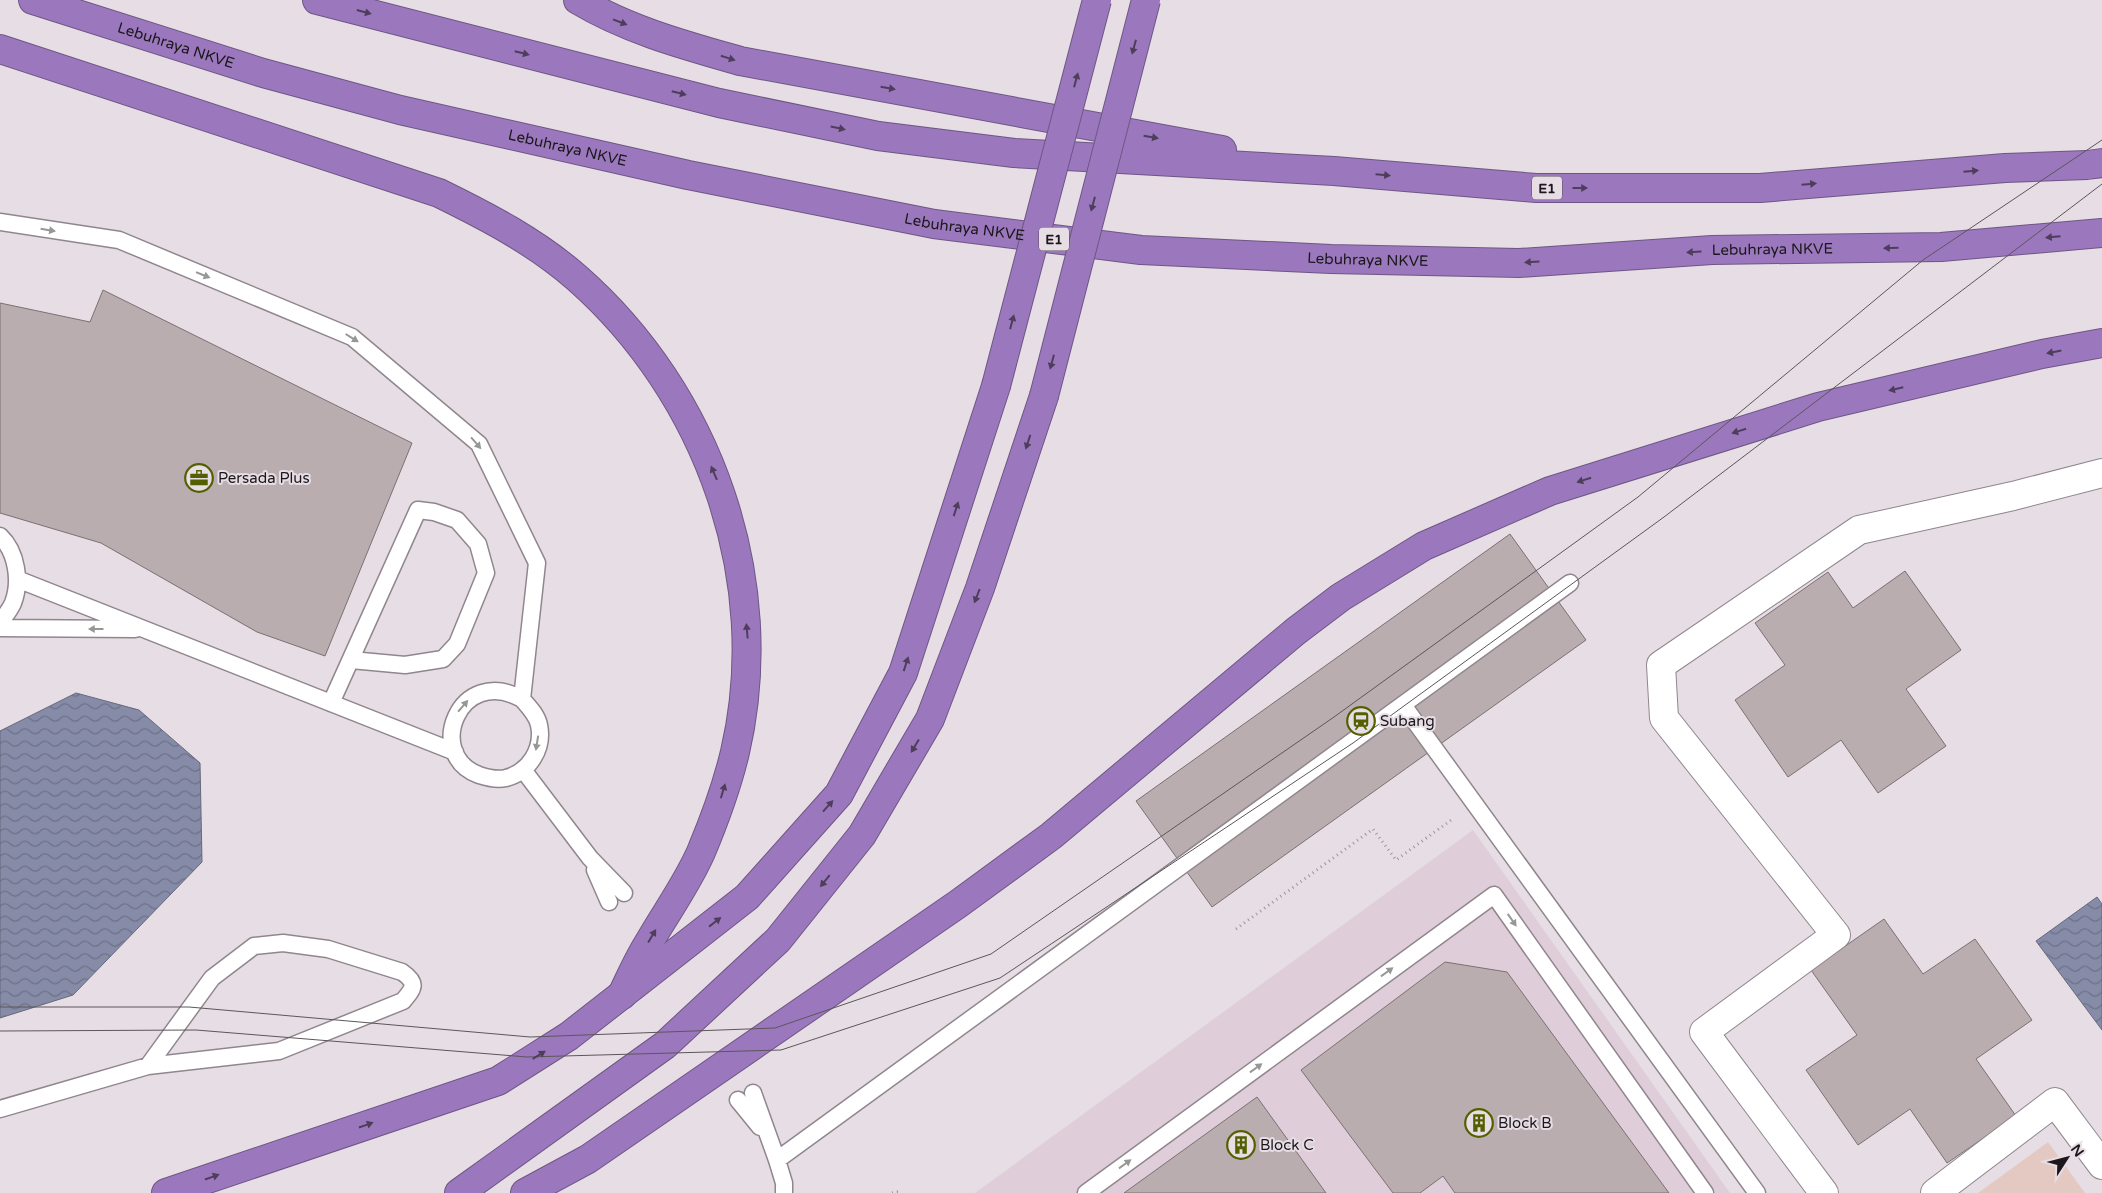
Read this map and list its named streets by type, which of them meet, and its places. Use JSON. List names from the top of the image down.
{
  "streets": {
    "highway": ["Lebuhraya NKVE", "E1"]
  },
  "places": {
    "office": ["Persada Plus"],
    "station": ["Subang"],
    "building": ["Block B", "Block C"]
  },
  "north": "top right"
}
